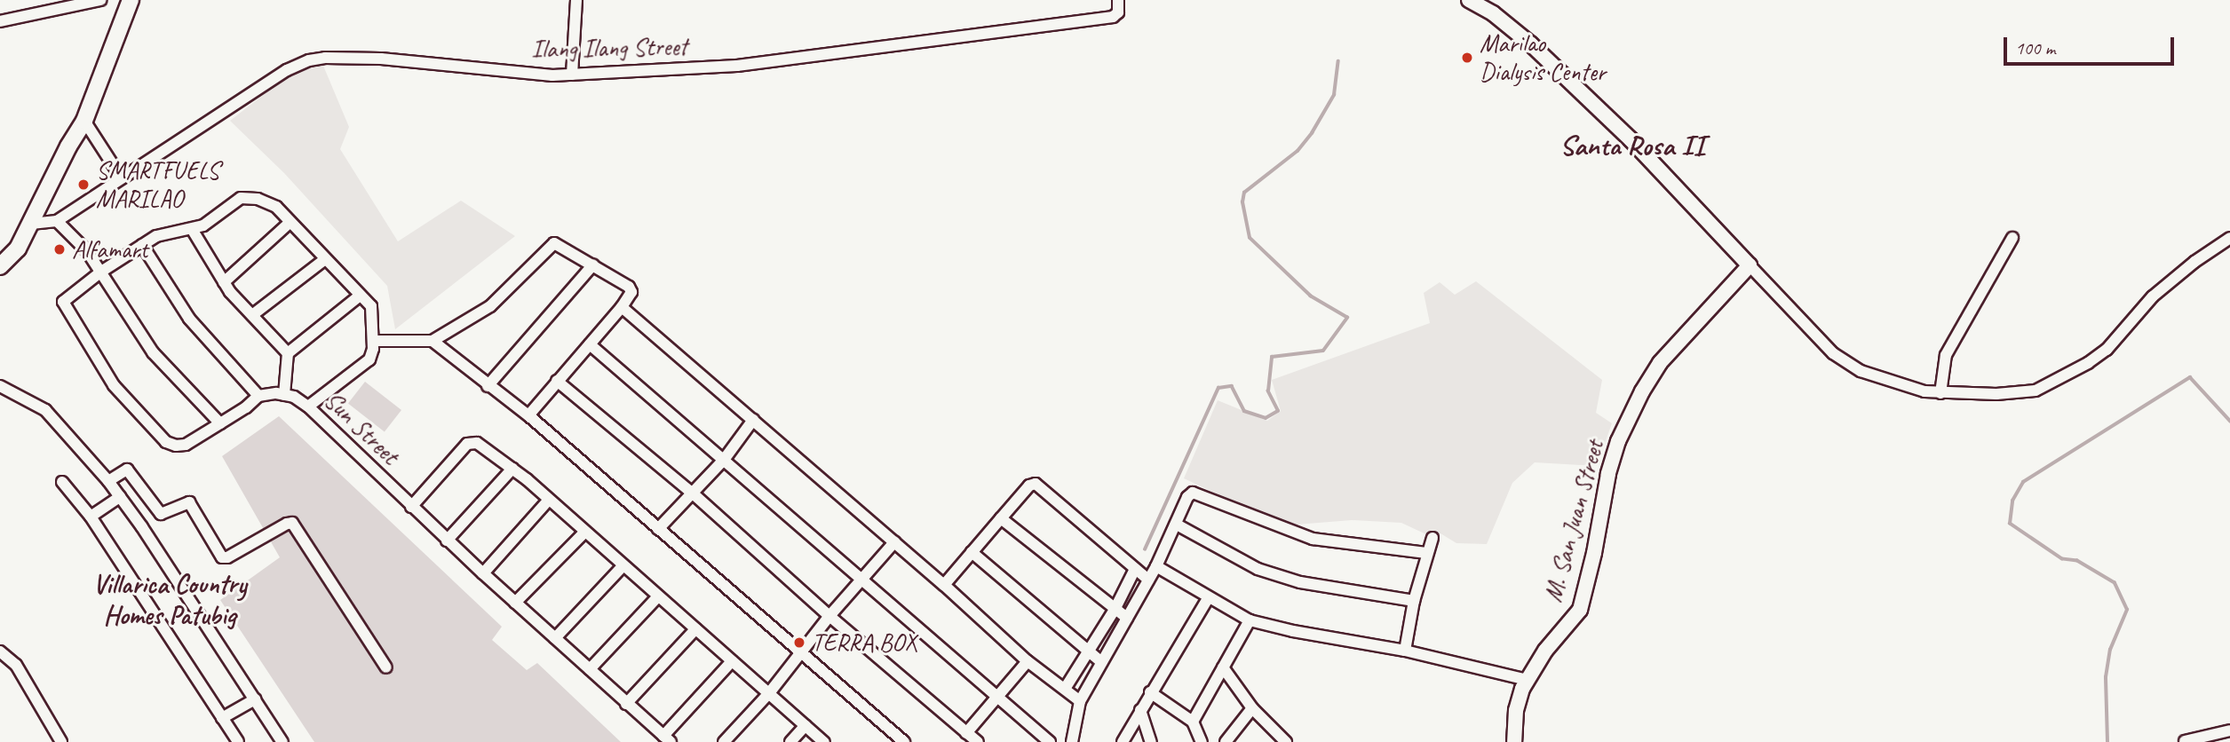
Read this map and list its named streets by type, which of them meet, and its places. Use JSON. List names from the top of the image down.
{
  "streets": {
    "street": ["Ilang Ilang Street", "Sun Street", "M. San Juan Street"]
  },
  "districts": ["Santa Rosa II", "Villarica Country Homes Patubig"],
  "places": [
    "Marilao Dialysis Center",
    "SMARTFUELS MARILAO",
    "Alfamart",
    "TERRA BOX"
  ],
  "scale_bar": "100 m"
}
